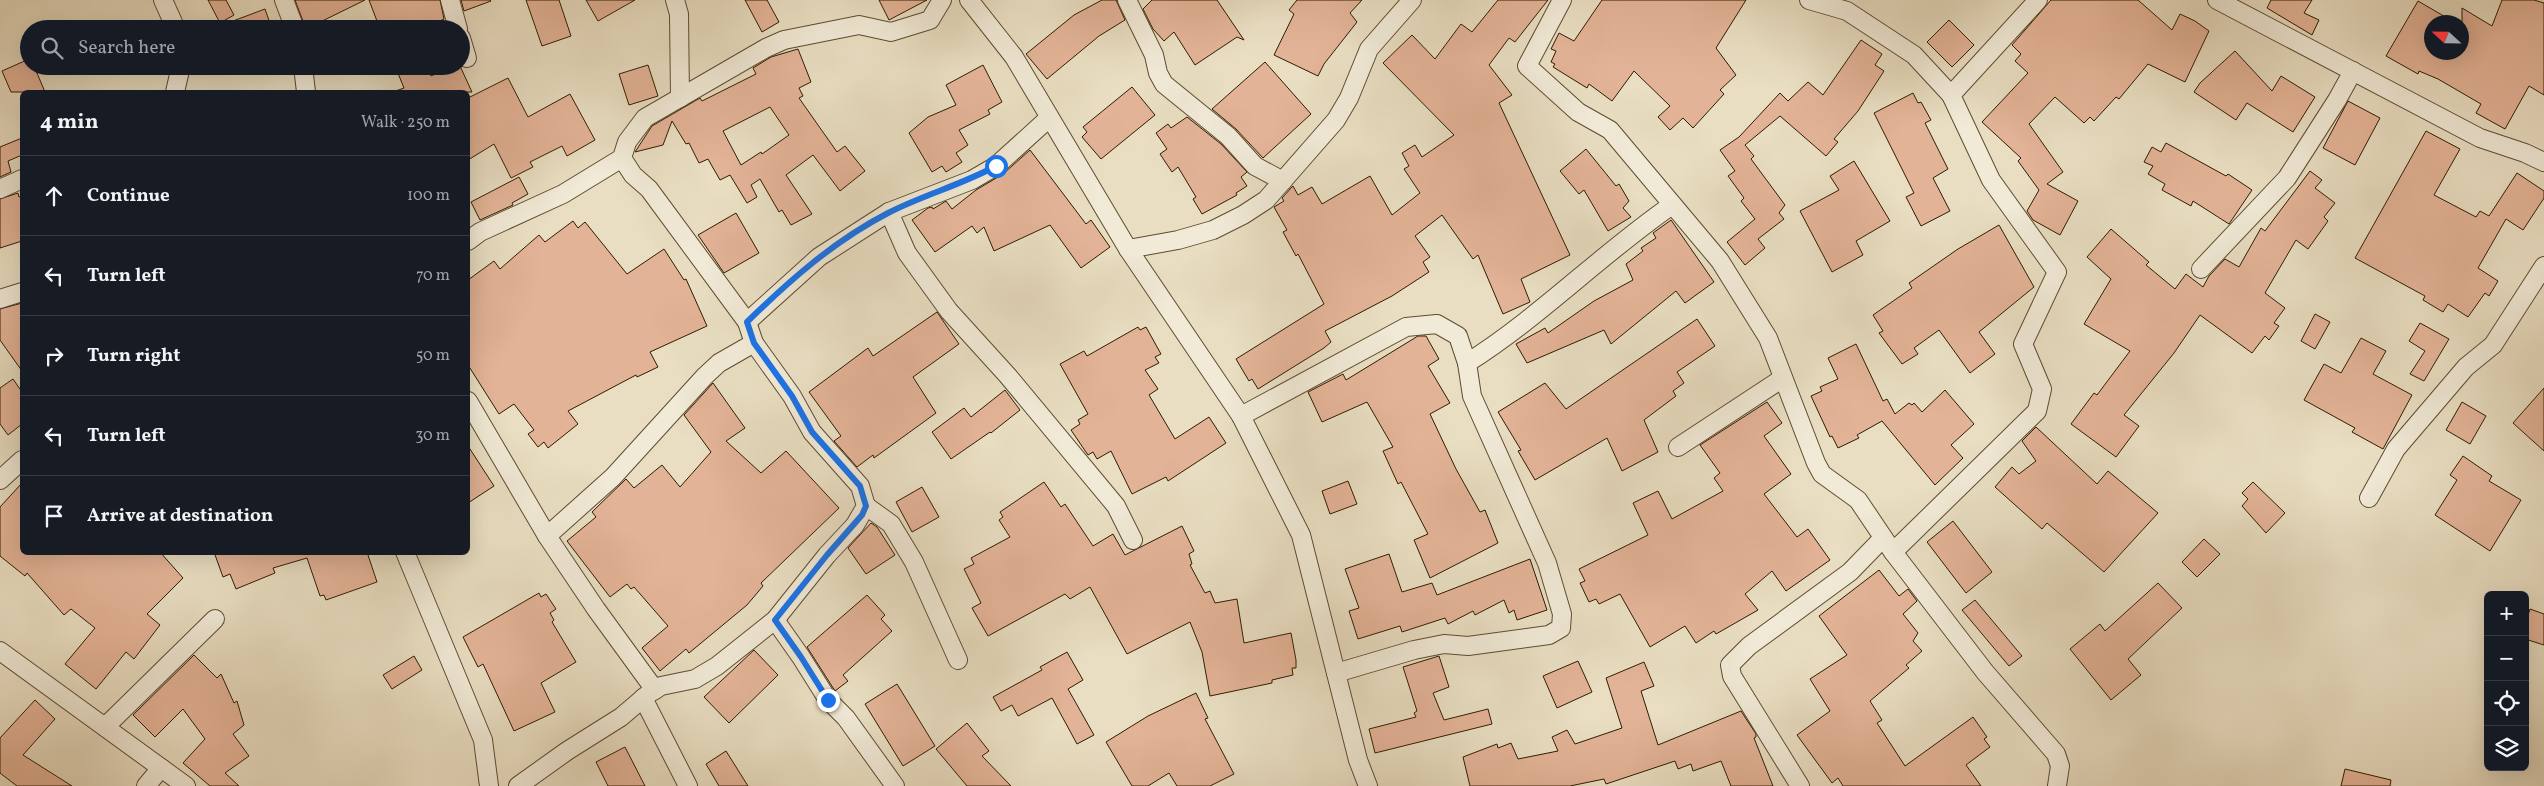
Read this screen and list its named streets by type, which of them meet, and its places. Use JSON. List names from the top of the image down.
{
  "north": "left",
  "page": {
    "search": "Search here",
    "heading": ["4 min", "Walk · 250 m"],
    "list": [
      ["Continue", "100 m"],
      ["Turn left", "70 m"],
      ["Turn right", "50 m"],
      ["Turn left", "30 m"],
      "Arrive at destination"
    ],
    "map_buttons": ["+", "−"]
  }
}
